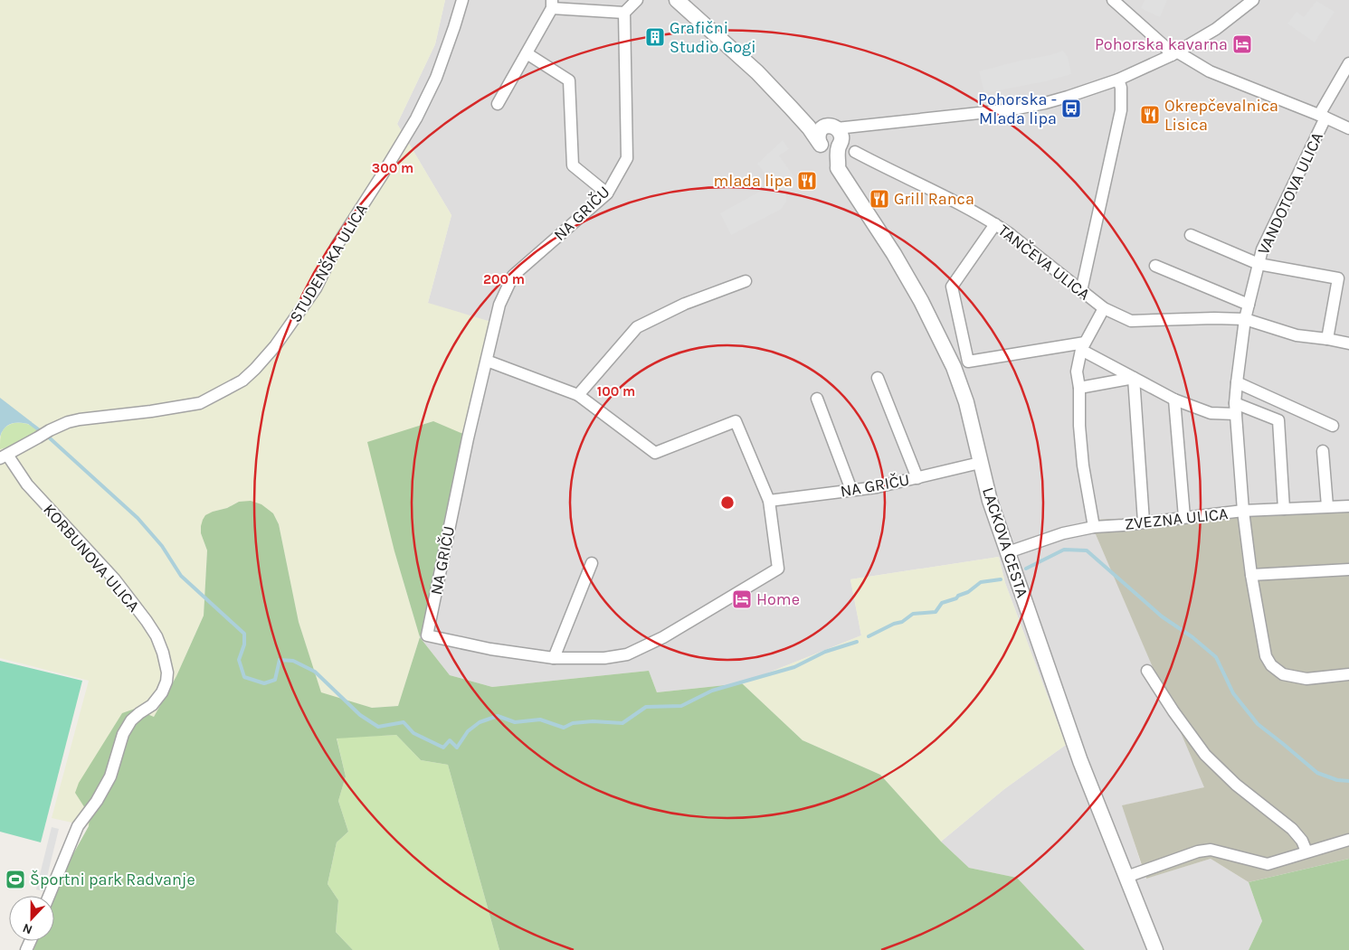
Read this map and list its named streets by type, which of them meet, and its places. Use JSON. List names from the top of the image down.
{
  "streets": {
    "street": [
      "VANDOTOVA ULICA",
      "NA GRIČU",
      "TANČEVA ULICA",
      "STUDENŠKA ULICA",
      "ZVEZNA ULICA",
      "LACKOVA CESTA",
      "KORBUNOVA ULICA"
    ]
  },
  "crossings": [
    ["VANDOTOVA ULICA", "TANČEVA ULICA"],
    ["VANDOTOVA ULICA", "ZVEZNA ULICA"],
    ["NA GRIČU", "LACKOVA CESTA"],
    ["STUDENŠKA ULICA", "KORBUNOVA ULICA"],
    ["ZVEZNA ULICA", "LACKOVA CESTA"]
  ],
  "places": {
    "building": ["Grafični Studio Gogi"],
    "hotel": ["Pohorska kavarna", "Home"],
    "bus stop": ["Pohorska - Mlada lipa"],
    "restaurant": ["Okrepčevalnica Lisica", "mlada lipa", "Grill Ranca"],
    "sports": ["Športni park Radvanje"]
  },
  "north": "bottom",
  "rings": ["300 m", "200 m", "100 m"]
}
